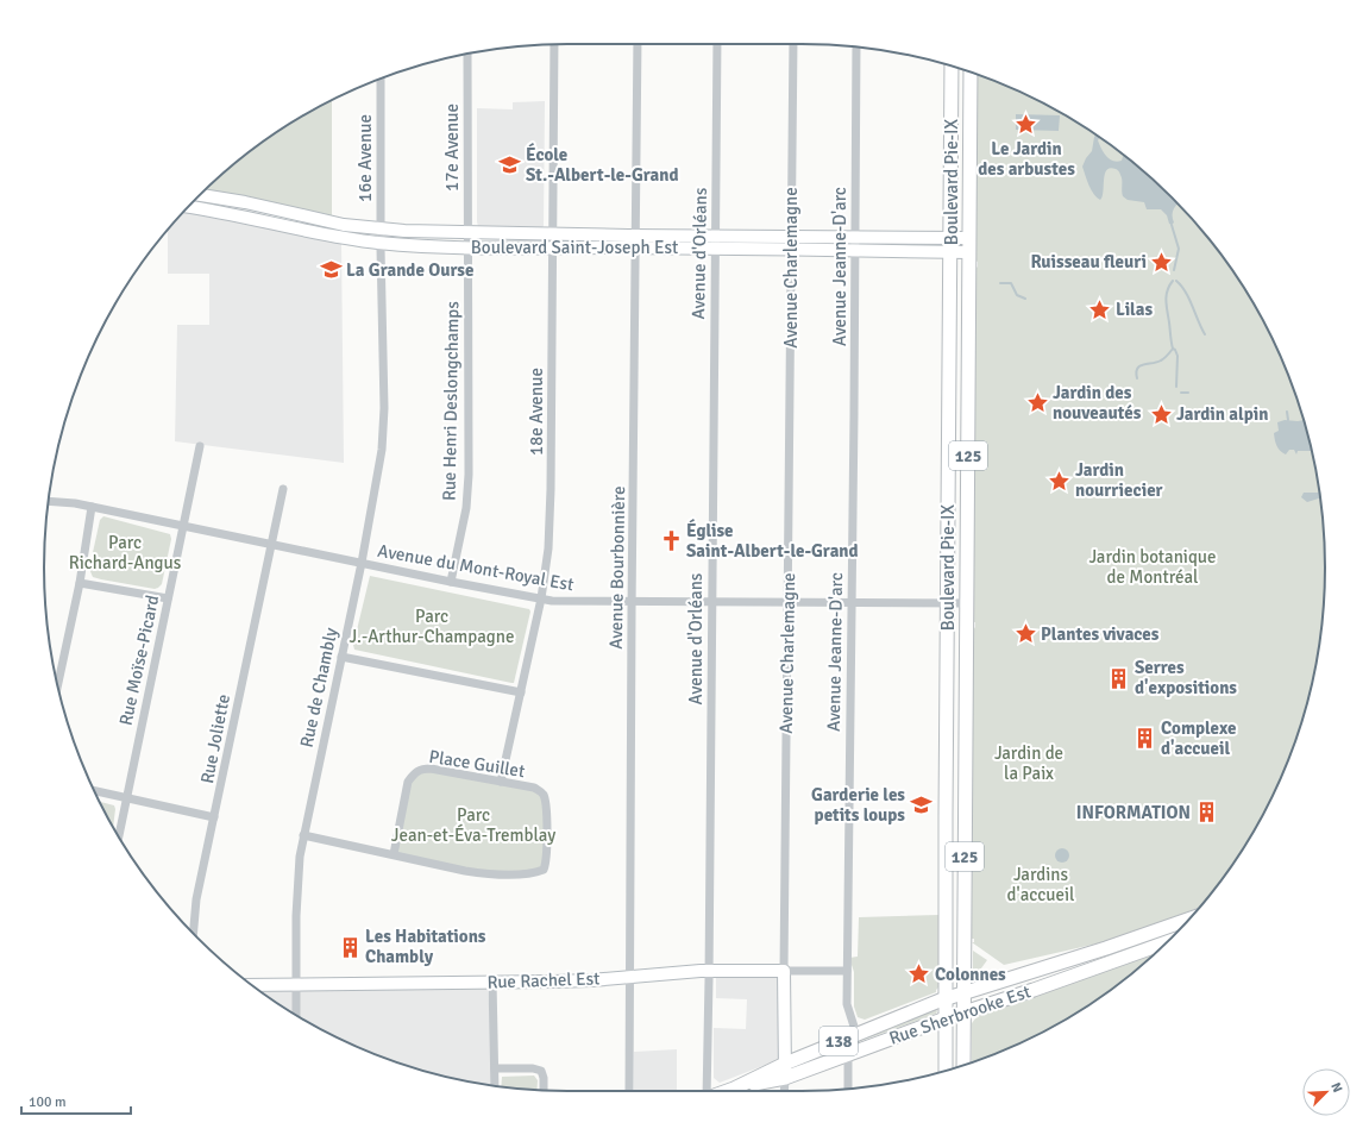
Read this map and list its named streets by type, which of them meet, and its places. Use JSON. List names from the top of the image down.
{
  "streets": {
    "main road": [
      "Boulevard Pie-IX",
      "Boulevard Saint-Joseph Est",
      "Avenue Charlemagne",
      "125",
      "Rue Rachel Est",
      "Rue Sherbrooke Est",
      "138"
    ],
    "street": [
      "17e Avenue",
      "16e Avenue",
      "Avenue d'Orléans",
      "Avenue Jeanne-D'arc",
      "Rue Henri Deslongchamps",
      "18e Avenue",
      "Avenue du Mont-Royal Est",
      "Avenue Bourbonnière",
      "Rue Moïse-Picard",
      "Rue de Chambly",
      "Rue Joliette",
      "Place Guillet"
    ]
  },
  "crossings": [
    ["17e Avenue", "Boulevard Saint-Joseph Est"],
    ["17e Avenue", "Rue Henri Deslongchamps"],
    ["16e Avenue", "Boulevard Saint-Joseph Est"],
    ["16e Avenue", "Rue de Chambly"],
    ["Boulevard Pie-IX", "Boulevard Saint-Joseph Est"],
    ["Boulevard Pie-IX", "Avenue du Mont-Royal Est"],
    ["Boulevard Pie-IX", "Rue Sherbrooke Est"],
    ["Boulevard Saint-Joseph Est", "Avenue d'Orléans"],
    ["Boulevard Saint-Joseph Est", "Avenue Jeanne-D'arc"],
    ["Boulevard Saint-Joseph Est", "Avenue Charlemagne"],
    ["Boulevard Saint-Joseph Est", "Rue Henri Deslongchamps"],
    ["Boulevard Saint-Joseph Est", "18e Avenue"],
    ["Boulevard Saint-Joseph Est", "Avenue Bourbonnière"],
    ["Boulevard Saint-Joseph Est", "Rue de Chambly"],
    ["Avenue d'Orléans", "Avenue du Mont-Royal Est"],
    ["Avenue d'Orléans", "Rue Rachel Est"],
    ["Avenue Jeanne-D'arc", "Avenue du Mont-Royal Est"],
    ["Avenue Jeanne-D'arc", "Rue Rachel Est"],
    ["Avenue Jeanne-D'arc", "Rue Sherbrooke Est"],
    ["Avenue Charlemagne", "Avenue du Mont-Royal Est"],
    ["Avenue Charlemagne", "Rue Rachel Est"],
    ["Avenue Charlemagne", "Rue Sherbrooke Est"],
    ["Rue Henri Deslongchamps", "Avenue du Mont-Royal Est"],
    ["18e Avenue", "Avenue du Mont-Royal Est"],
    ["18e Avenue", "Place Guillet"],
    ["Avenue du Mont-Royal Est", "Avenue Bourbonnière"],
    ["Avenue du Mont-Royal Est", "Rue Moïse-Picard"],
    ["Avenue du Mont-Royal Est", "Rue de Chambly"],
    ["Avenue du Mont-Royal Est", "Rue Joliette"],
    ["Avenue Bourbonnière", "Rue Rachel Est"],
    ["Rue de Chambly", "Rue Rachel Est"]
  ],
  "parks": [
    "Parc Richard-Angus",
    "Jardin botanique de Montréal",
    "Parc J.-Arthur-Champagne",
    "Jardin de la Paix",
    "Parc Jean-et-Éva-Tremblay",
    "Jardins d'accueil"
  ],
  "places": {
    "place": [
      "Le Jardin des arbustes",
      "Ruisseau fleuri",
      "Lilas",
      "Jardin des nouveautés",
      "Jardin alpin",
      "Jardin nourriecier",
      "Plantes vivaces",
      "Colonnes"
    ],
    "school or university": ["École St.-Albert-le-Grand", "La Grande Ourse", "Garderie les petits loups"],
    "church": ["Église Saint-Albert-le-Grand"],
    "building": [
      "Serres d'expositions",
      "Complexe d'accueil",
      "INFORMATION",
      "Les Habitations Chambly"
    ]
  },
  "scale_bar": "100 m",
  "north": "top right"
}
